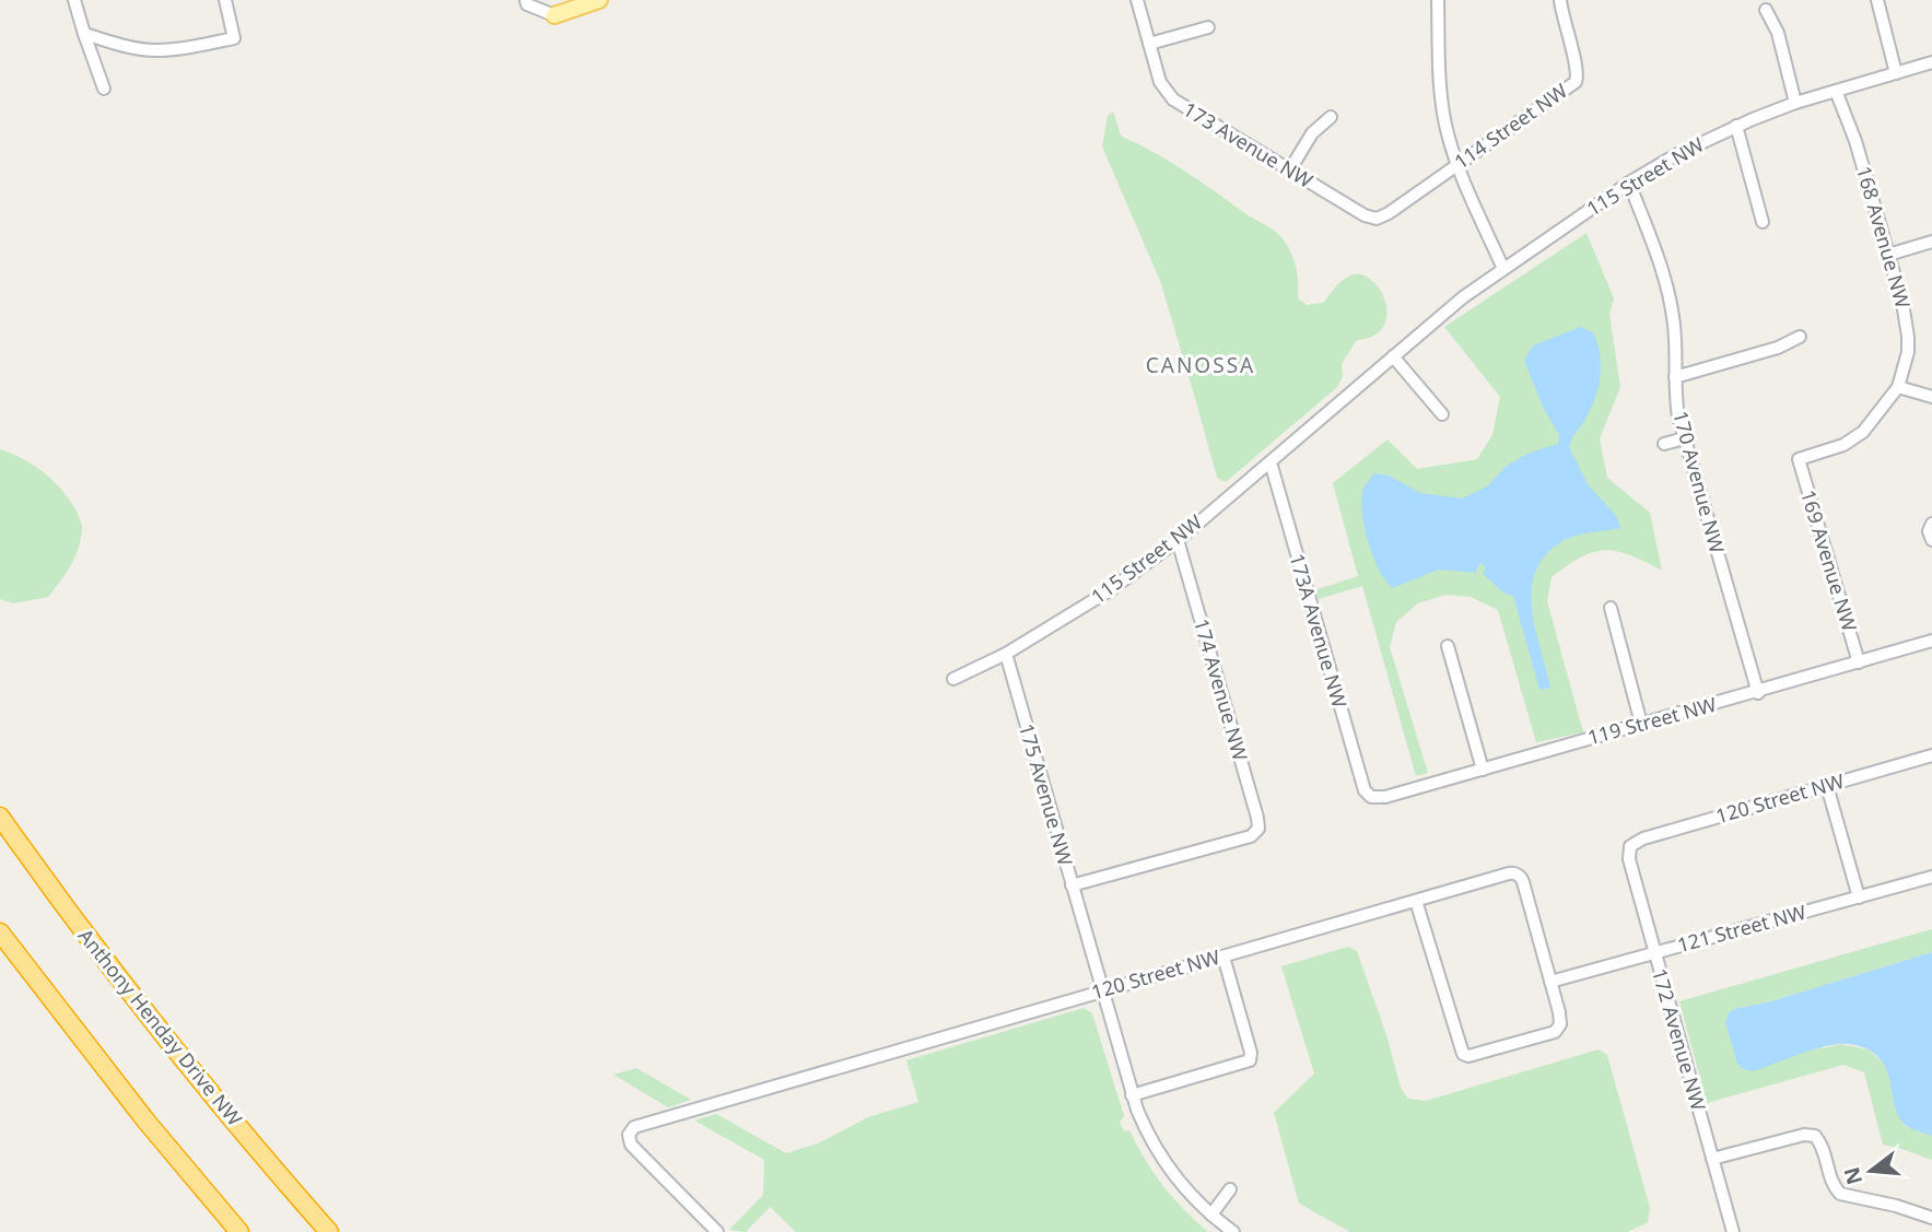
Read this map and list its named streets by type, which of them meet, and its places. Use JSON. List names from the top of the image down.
{
  "streets": {
    "highway": ["Anthony Henday Drive NW"],
    "street": [
      "114 Street NW",
      "173 Avenue NW",
      "115 Street NW",
      "168 Avenue NW",
      "170 Avenue NW",
      "169 Avenue NW",
      "173A Avenue NW",
      "174 Avenue NW",
      "119 Street NW",
      "175 Avenue NW",
      "120 Street NW",
      "121 Street NW",
      "172 Avenue NW"
    ]
  },
  "crossings": [
    ["114 Street NW", "173 Avenue NW"],
    ["115 Street NW", "168 Avenue NW"],
    ["115 Street NW", "170 Avenue NW"],
    ["115 Street NW", "173A Avenue NW"],
    ["115 Street NW", "174 Avenue NW"],
    ["115 Street NW", "175 Avenue NW"],
    ["168 Avenue NW", "169 Avenue NW"],
    ["170 Avenue NW", "119 Street NW"],
    ["169 Avenue NW", "119 Street NW"],
    ["173A Avenue NW", "119 Street NW"],
    ["174 Avenue NW", "175 Avenue NW"],
    ["175 Avenue NW", "120 Street NW"],
    ["120 Street NW", "121 Street NW"],
    ["120 Street NW", "172 Avenue NW"],
    ["121 Street NW", "172 Avenue NW"]
  ],
  "districts": ["CANOSSA"],
  "north": "left"
}
